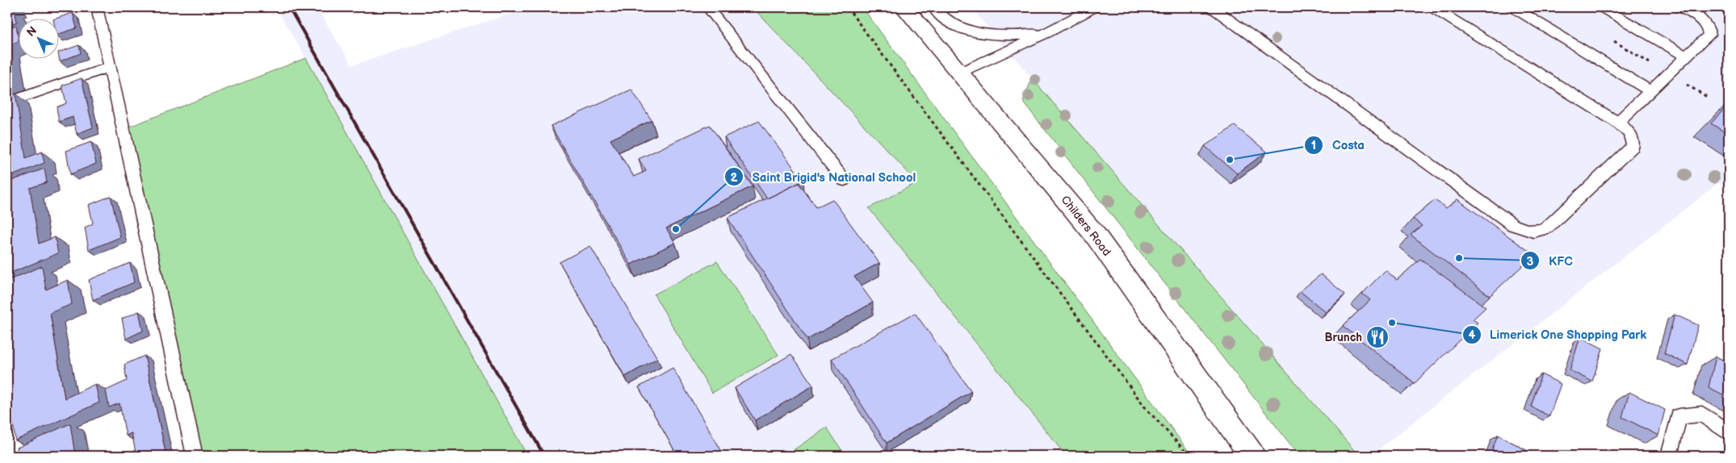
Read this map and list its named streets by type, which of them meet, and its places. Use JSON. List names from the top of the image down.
{
  "streets": {
    "main road": ["Childers Road"]
  },
  "places": {
    "other": [
      "Costa",
      "Saint Brigid's National School",
      "KFC",
      "Limerick One Shopping Park"
    ],
    "restaurant": ["Brunch"]
  },
  "north": "top left"
}
